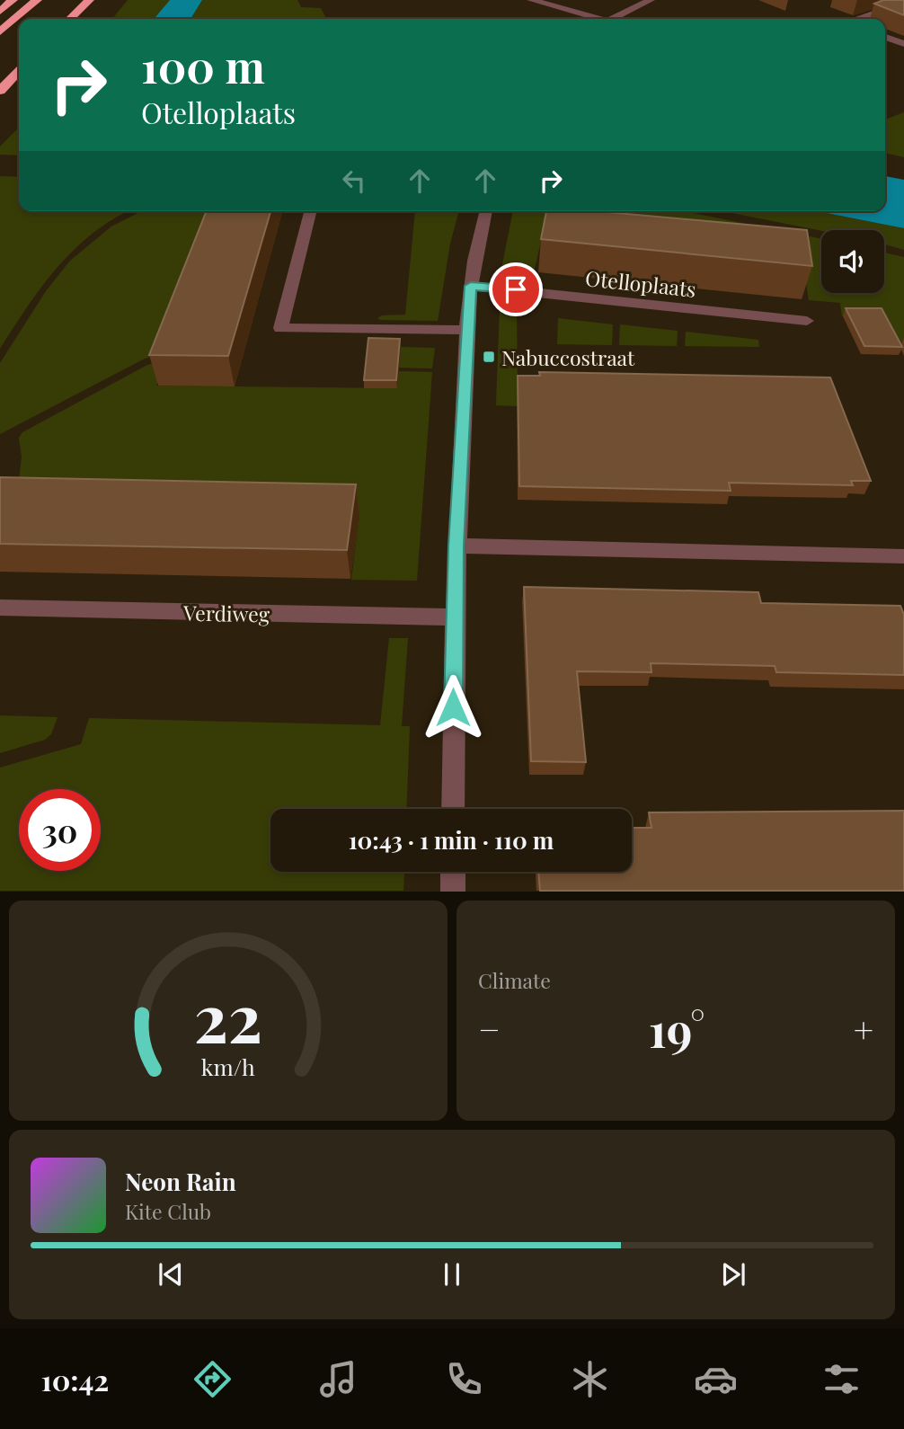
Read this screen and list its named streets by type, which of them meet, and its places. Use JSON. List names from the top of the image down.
{
  "streets": {
    "street": ["Otelloplaats", "Verdiweg"]
  },
  "places": {
    "transit": ["Nabuccostraat"]
  },
  "page": {
    "turn": ["100 m", "Otelloplaats"],
    "limit": "30",
    "trip": "10:43 · 1 min · 110 m",
    "tile": "Climate",
    "heat": ["−", "19°", "+"],
    "song": ["Neon Rain", "Kite Club"],
    "tabs": "10:42",
    "gauge": ["22", "km/h"]
  }
}
